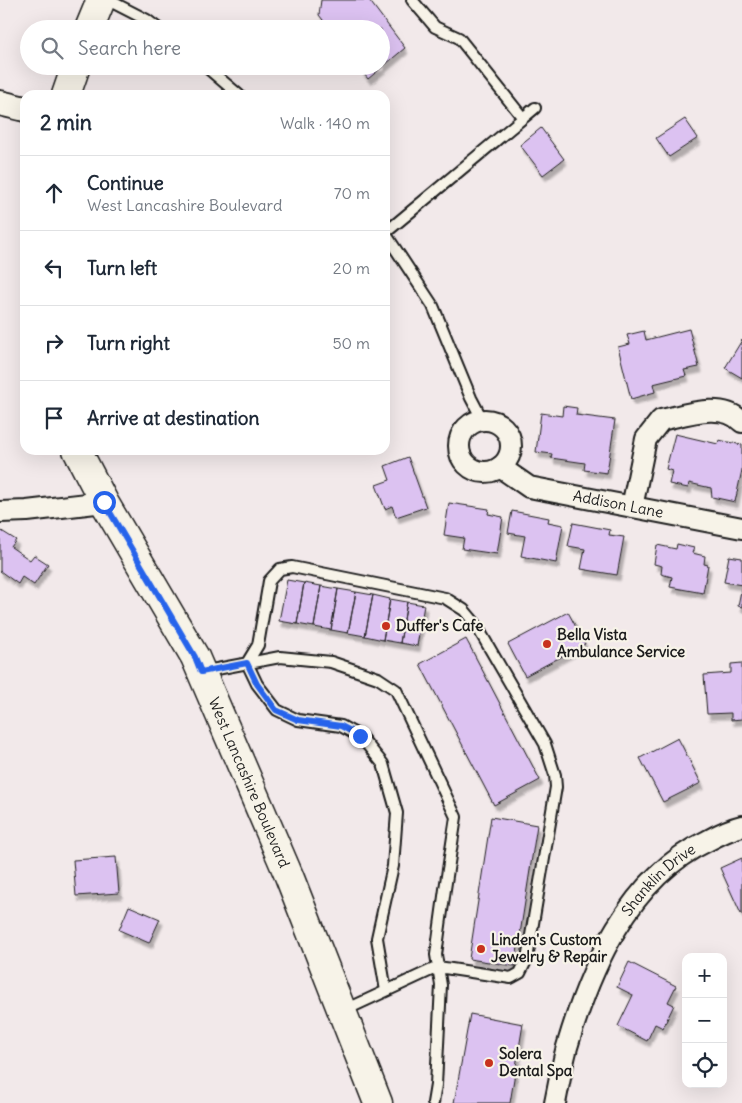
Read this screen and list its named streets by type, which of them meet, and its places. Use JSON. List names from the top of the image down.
{
  "streets": {
    "main road": ["West Lancashire Boulevard"],
    "street": ["Addison Lane", "Shanklin Drive"]
  },
  "places": [
    "Duffer's Cafe",
    "Bella Vista Ambulance Service",
    "Linden's Custom Jewelry & Repair",
    "Solera Dental Spa"
  ],
  "page": {
    "search": "Search here",
    "heading": ["2 min", "Walk · 140 m"],
    "list": [
      ["Continue", "West Lancashire Boulevard", "70 m"],
      ["Turn left", "20 m"],
      ["Turn right", "50 m"],
      "Arrive at destination"
    ],
    "map_buttons": ["+", "−"]
  }
}
